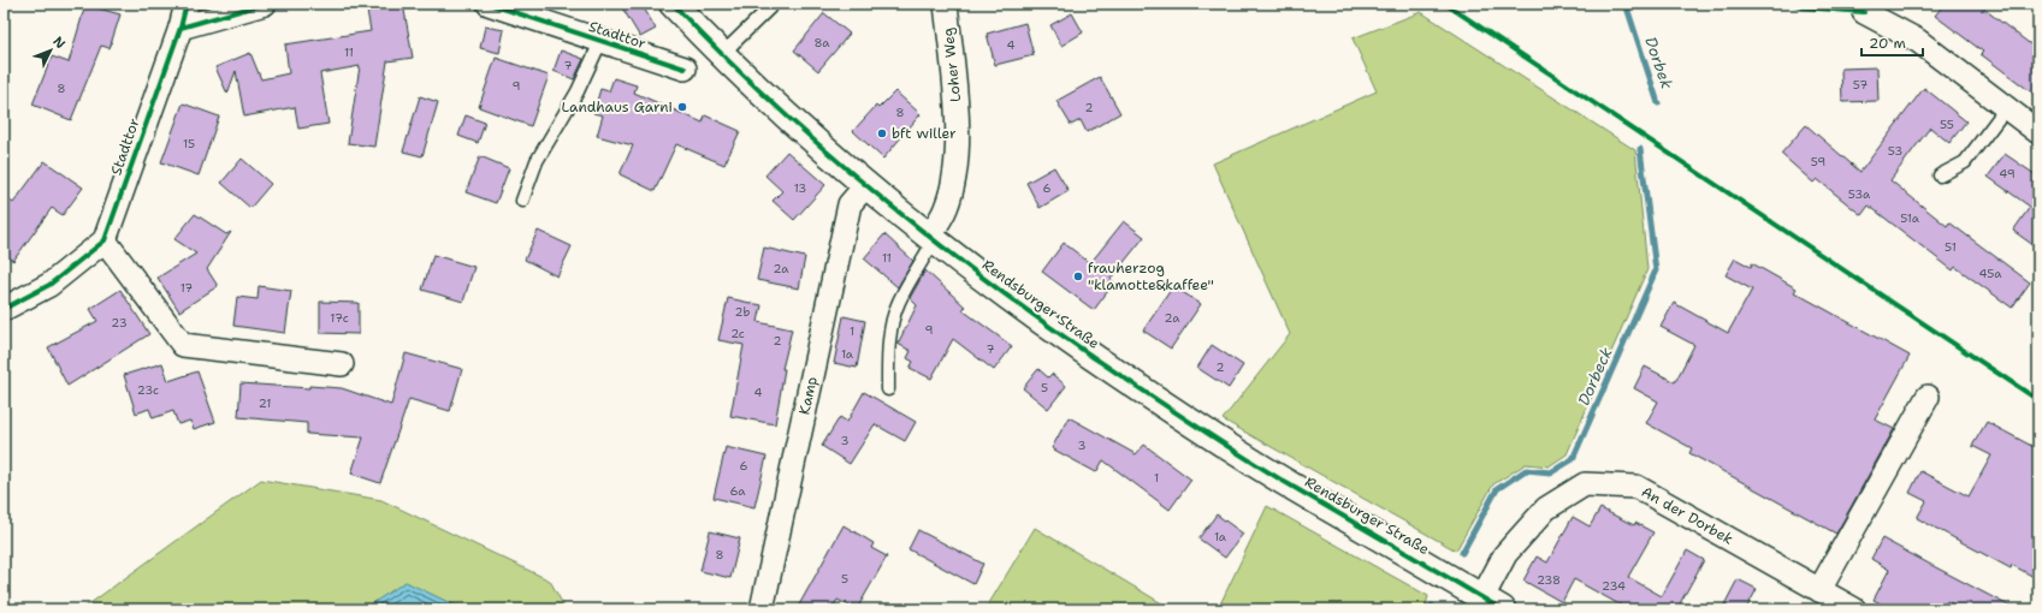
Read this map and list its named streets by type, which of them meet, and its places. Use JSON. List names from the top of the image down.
{
  "streets": {
    "main road": ["Rendsburger Straße"],
    "street": [
      "Stadttor",
      "Loher Weg",
      "Kamp",
      "An der Dorbek"
    ]
  },
  "crossings": [
    ["Loher Weg", "Rendsburger Straße"],
    ["Rendsburger Straße", "Kamp"],
    ["Rendsburger Straße", "An der Dorbek"]
  ],
  "water": ["Dorbek", "Dorbeck"],
  "places": ["Landhaus Garni", "bft willer", "frauherzog \"klamotte&kaffee\""],
  "house_numbers": [
    "8a",
    "4",
    "11",
    "7",
    "57",
    "9",
    "8",
    "2",
    "8",
    "55",
    "15",
    "53",
    "59",
    "49",
    "13",
    "6",
    "53a",
    "51a",
    "51",
    "11",
    "2a",
    "45a",
    "17",
    "2b",
    "17c",
    "2a",
    "23",
    "9",
    "1",
    "2c",
    "2",
    "7",
    "1a",
    "2",
    "5",
    "23c",
    "4",
    "21",
    "3",
    "3",
    "6",
    "1",
    "6a",
    "1a",
    "8",
    "5",
    "238",
    "234"
  ],
  "scale_bar": "20 m",
  "north": "top right"
}
